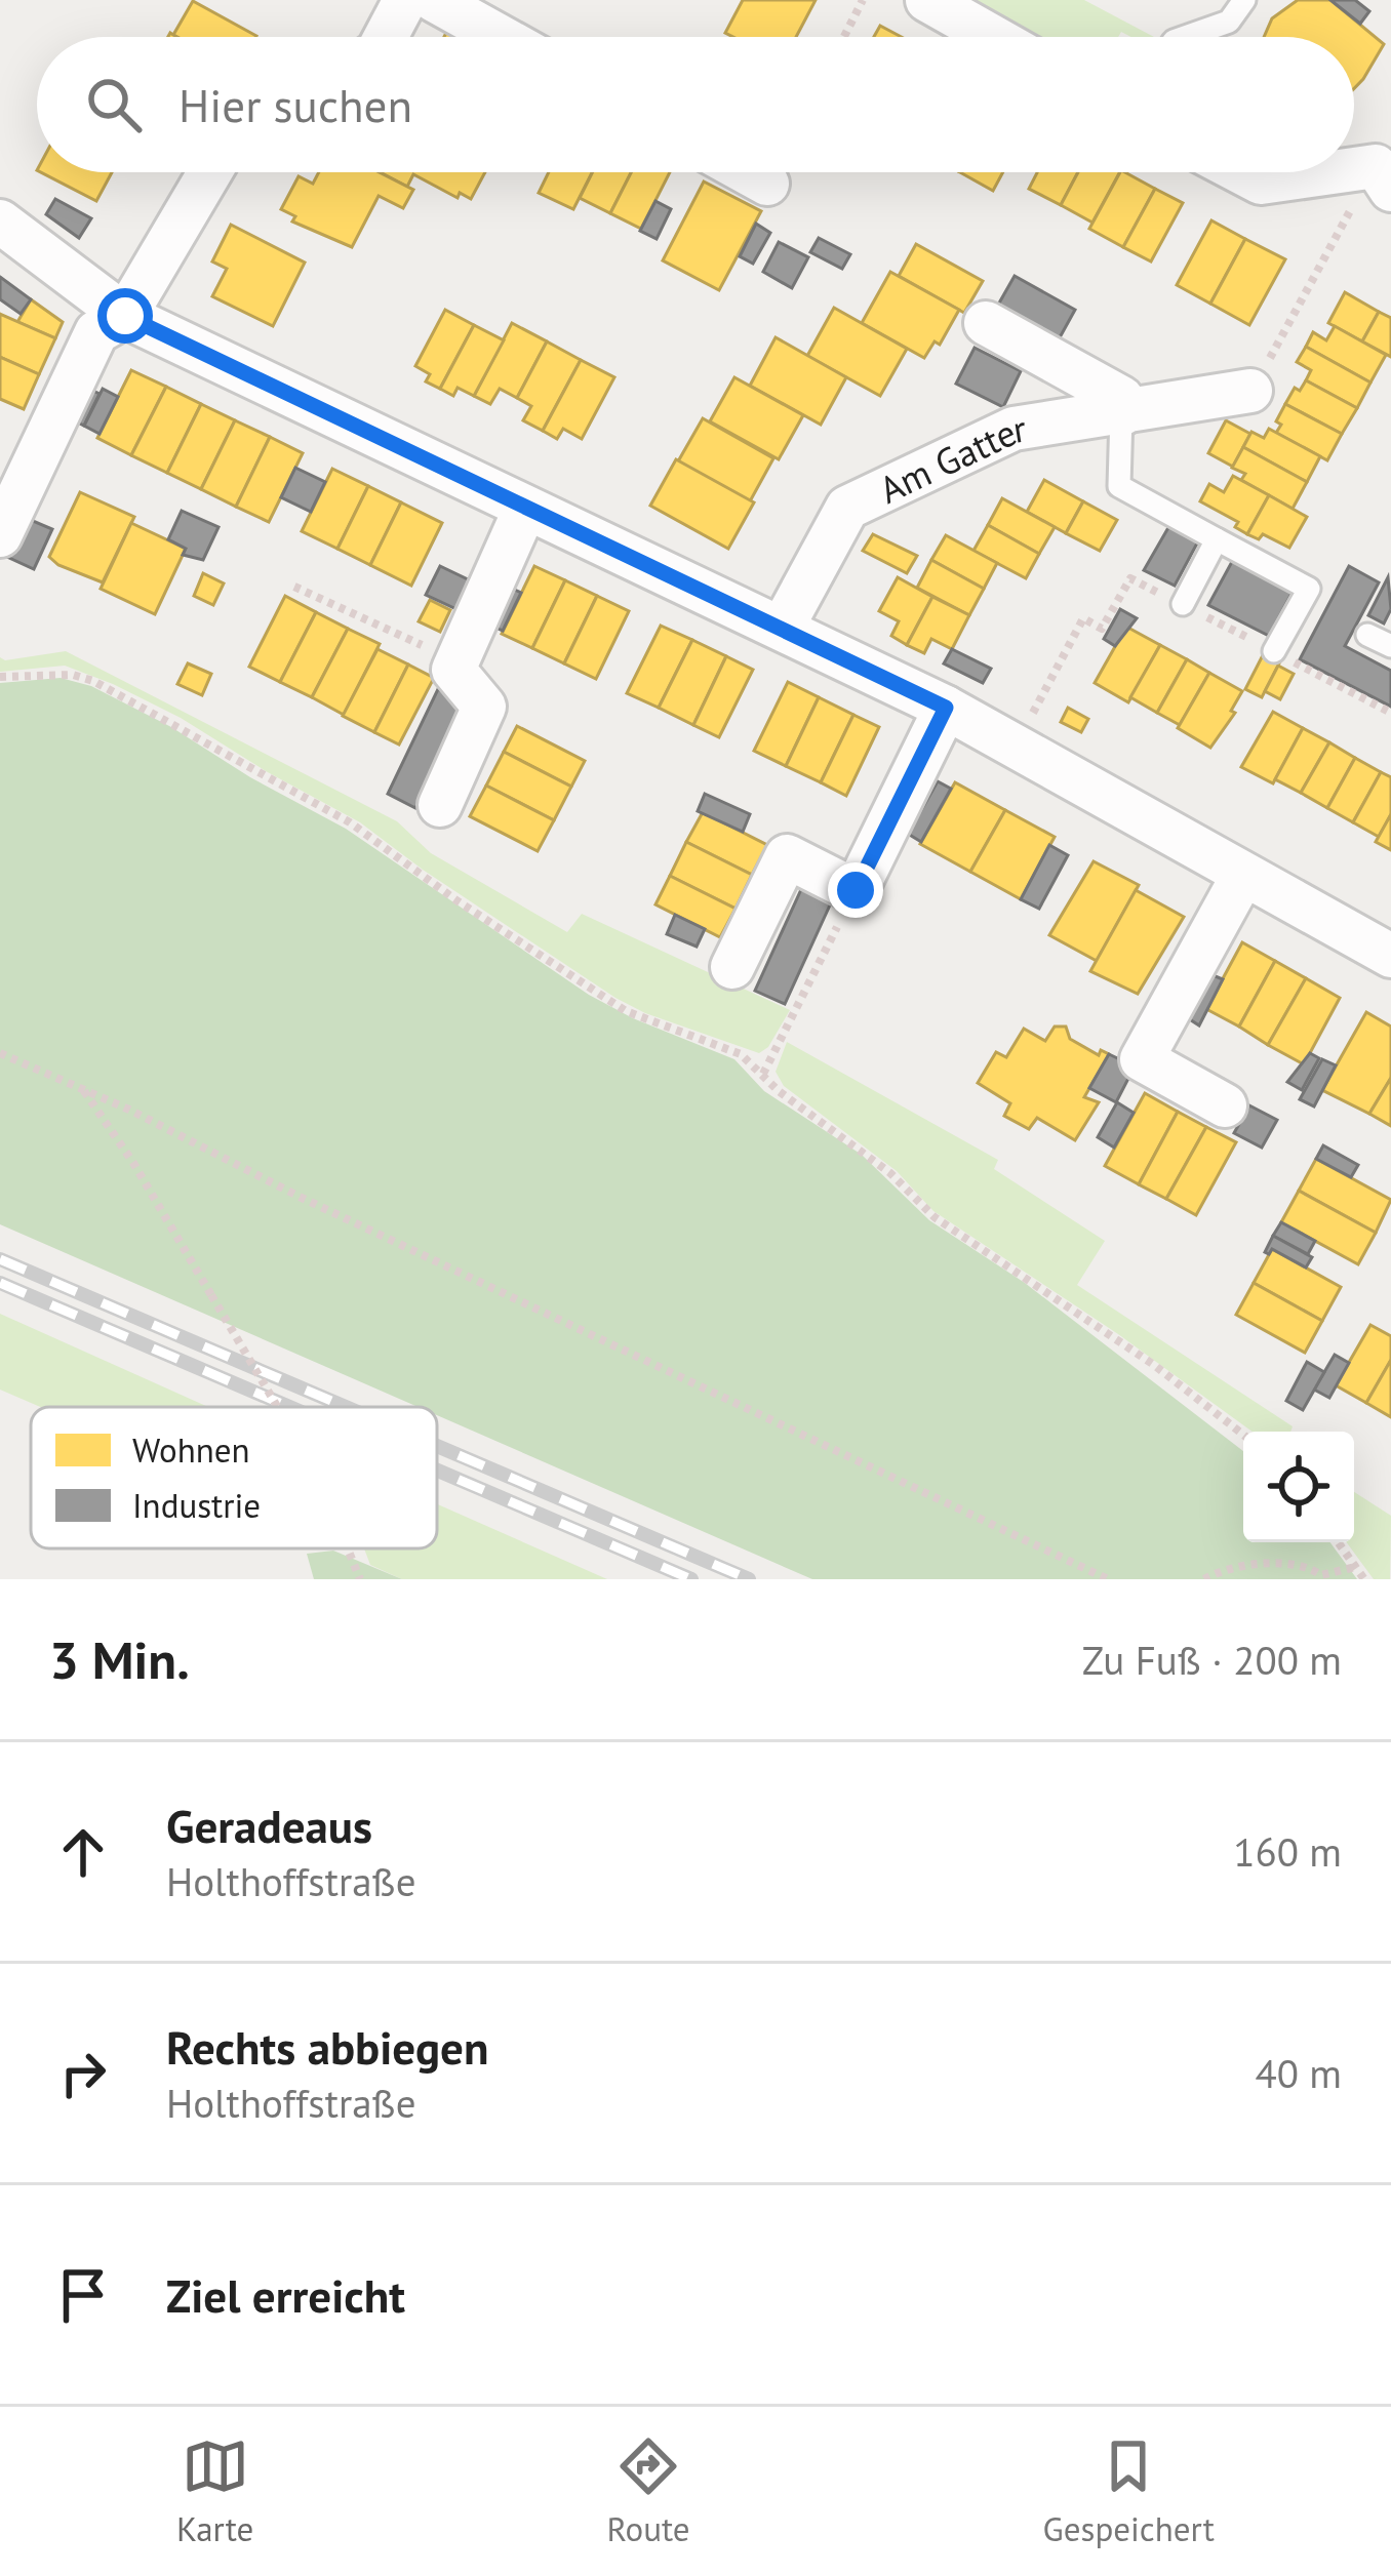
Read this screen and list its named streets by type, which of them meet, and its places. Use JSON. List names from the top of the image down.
{
  "streets": {
    "street": ["Am Gatter"]
  },
  "legend": ["Wohnen", "Industrie"],
  "page": {
    "search": "Hier suchen",
    "heading": ["3 Min.", "Zu Fuß · 200 m"],
    "list": [
      ["Geradeaus", "Holthoffstraße", "160 m"],
      ["Rechts abbiegen", "Holthoffstraße", "40 m"],
      "Ziel erreicht"
    ],
    "nav": ["Karte", "Route", "Gespeichert"]
  }
}
